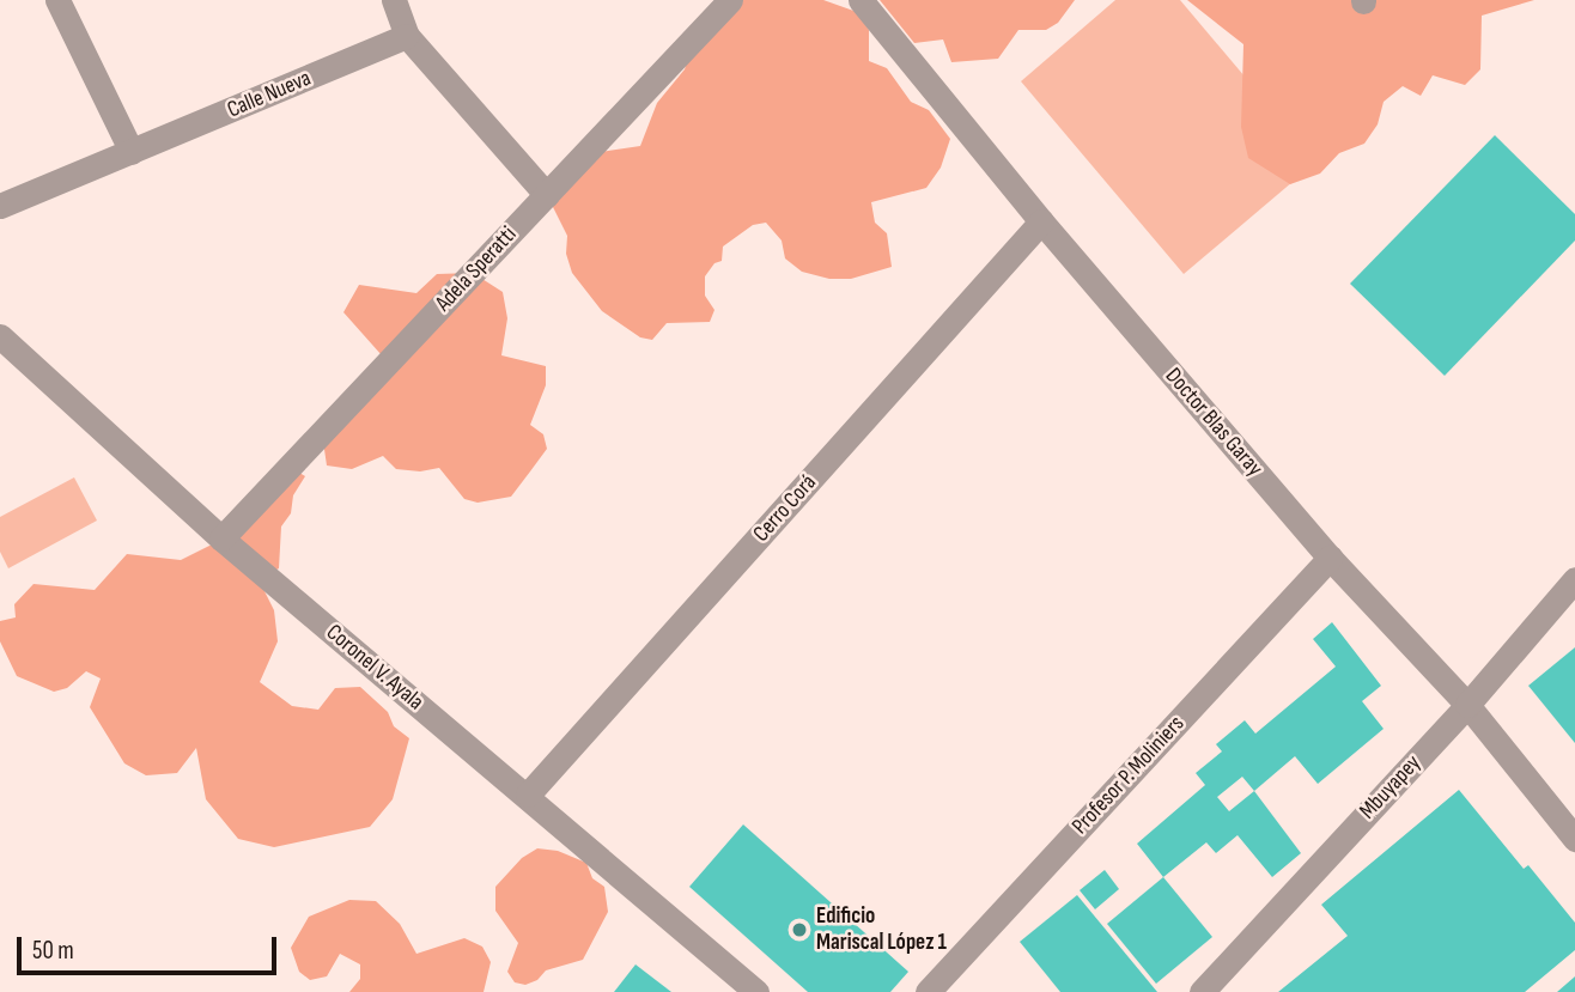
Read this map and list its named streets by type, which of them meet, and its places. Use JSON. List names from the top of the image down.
{
  "streets": {
    "street": [
      "Calle Nueva",
      "Adela Speratti",
      "Doctor Blas Garay",
      "Cerro Corá",
      "Coronel V. Ayala",
      "Profesor P. Moliniers",
      "Mbuyapey"
    ]
  },
  "crossings": [
    ["Adela Speratti", "Coronel V. Ayala"],
    ["Doctor Blas Garay", "Cerro Corá"],
    ["Doctor Blas Garay", "Profesor P. Moliniers"],
    ["Doctor Blas Garay", "Mbuyapey"],
    ["Cerro Corá", "Coronel V. Ayala"]
  ],
  "places": ["Edificio Mariscal López 1"],
  "scale_bar": "50 m"
}
